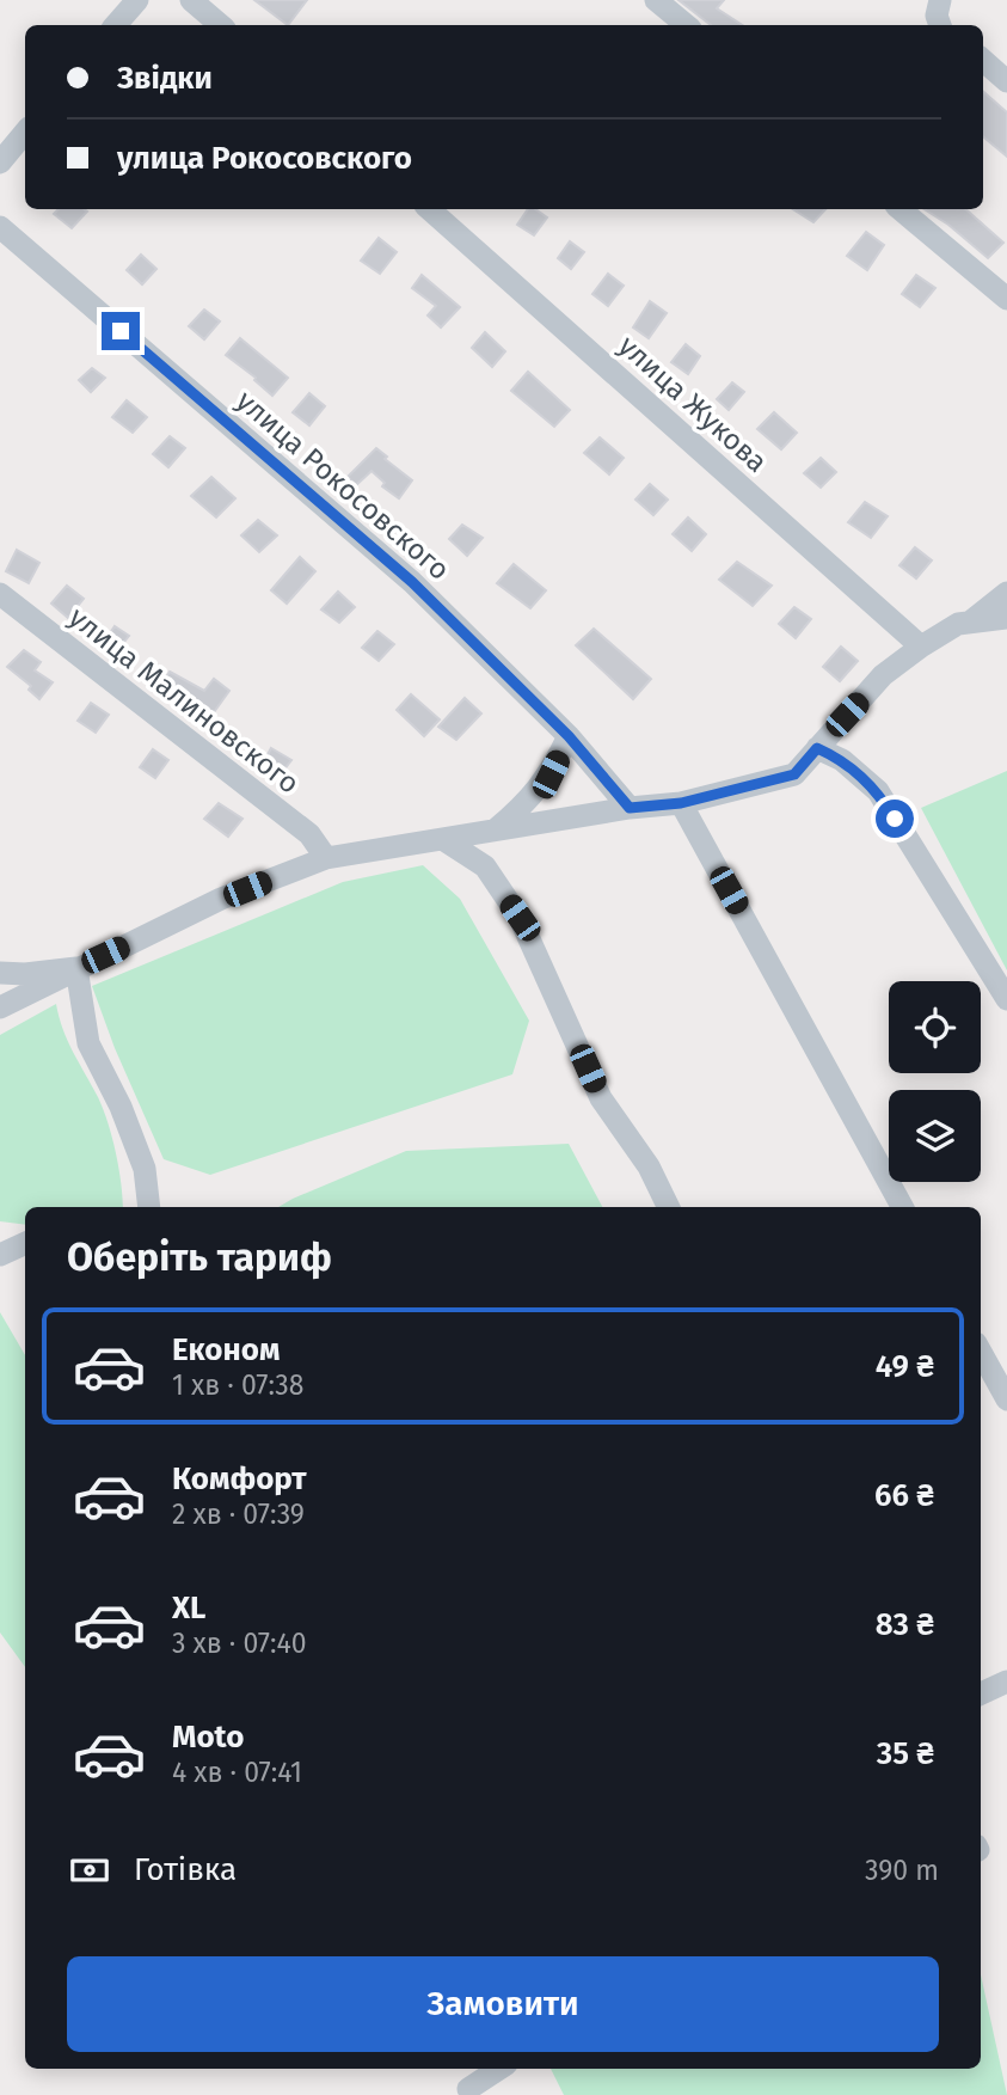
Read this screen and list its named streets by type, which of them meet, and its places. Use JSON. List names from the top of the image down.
{
  "streets": {
    "street": ["улица Жукова", "улица Рокосовского", "улица Малиновского"]
  },
  "page": {
    "banner": ["Звідки", "улица Рокосовского"],
    "heading": "Оберіть тариф",
    "list": [
      {
        "name": "Економ",
        "note": "1 хв · 07:38",
        "value": "49 ₴"
      },
      {
        "name": "Комфорт",
        "note": "2 хв · 07:39",
        "value": "66 ₴"
      },
      {
        "name": "XL",
        "note": "3 хв · 07:40",
        "value": "83 ₴"
      },
      {
        "name": "Moto",
        "note": "4 хв · 07:41",
        "value": "35 ₴"
      }
    ],
    "pay": ["Готівка", "390 m"],
    "buttons": "Замовити"
  }
}
